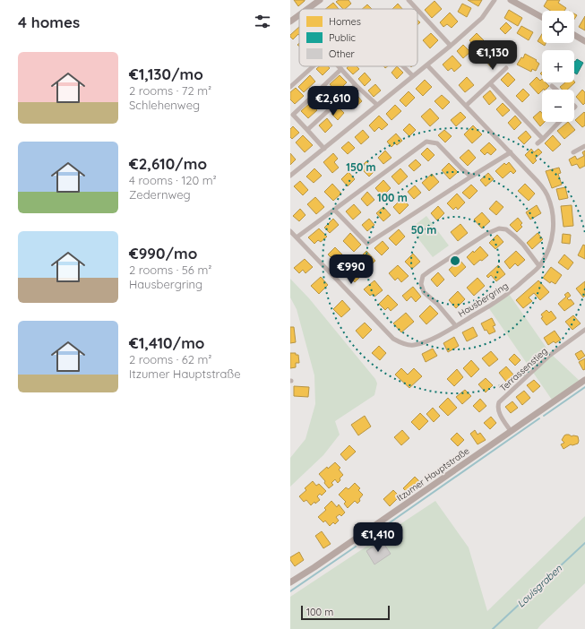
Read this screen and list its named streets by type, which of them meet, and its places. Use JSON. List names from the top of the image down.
{
  "streets": {
    "main road": ["Itzumer Hauptstraße"],
    "street": ["Hausbergring", "Terrassenstieg"]
  },
  "crossings": [
    ["Terrassenstieg", "Itzumer Hauptstraße"]
  ],
  "water": ["Louisgraben"],
  "legend": ["Homes", "Public", "Other"],
  "scale_bar": "100 m",
  "page": {
    "heading": "4 homes",
    "map_buttons": ["+", "−"],
    "price": [
      "€1,130",
      "€2,610",
      "€990",
      "€1,410"
    ],
    "list": [
      {
        "name": "€1,130/mo",
        "note": "2 rooms · 72 m² · Schlehenweg"
      },
      {
        "name": "€2,610/mo",
        "note": "4 rooms · 120 m² · Zedernweg"
      },
      {
        "name": "€990/mo",
        "note": "2 rooms · 56 m² · Hausbergring"
      },
      {
        "name": "€1,410/mo",
        "note": "2 rooms · 62 m² · Itzumer Hauptstraße"
      }
    ],
    "scale": "100 m"
  },
  "rings": ["150 m", "100 m", "50 m"]
}
